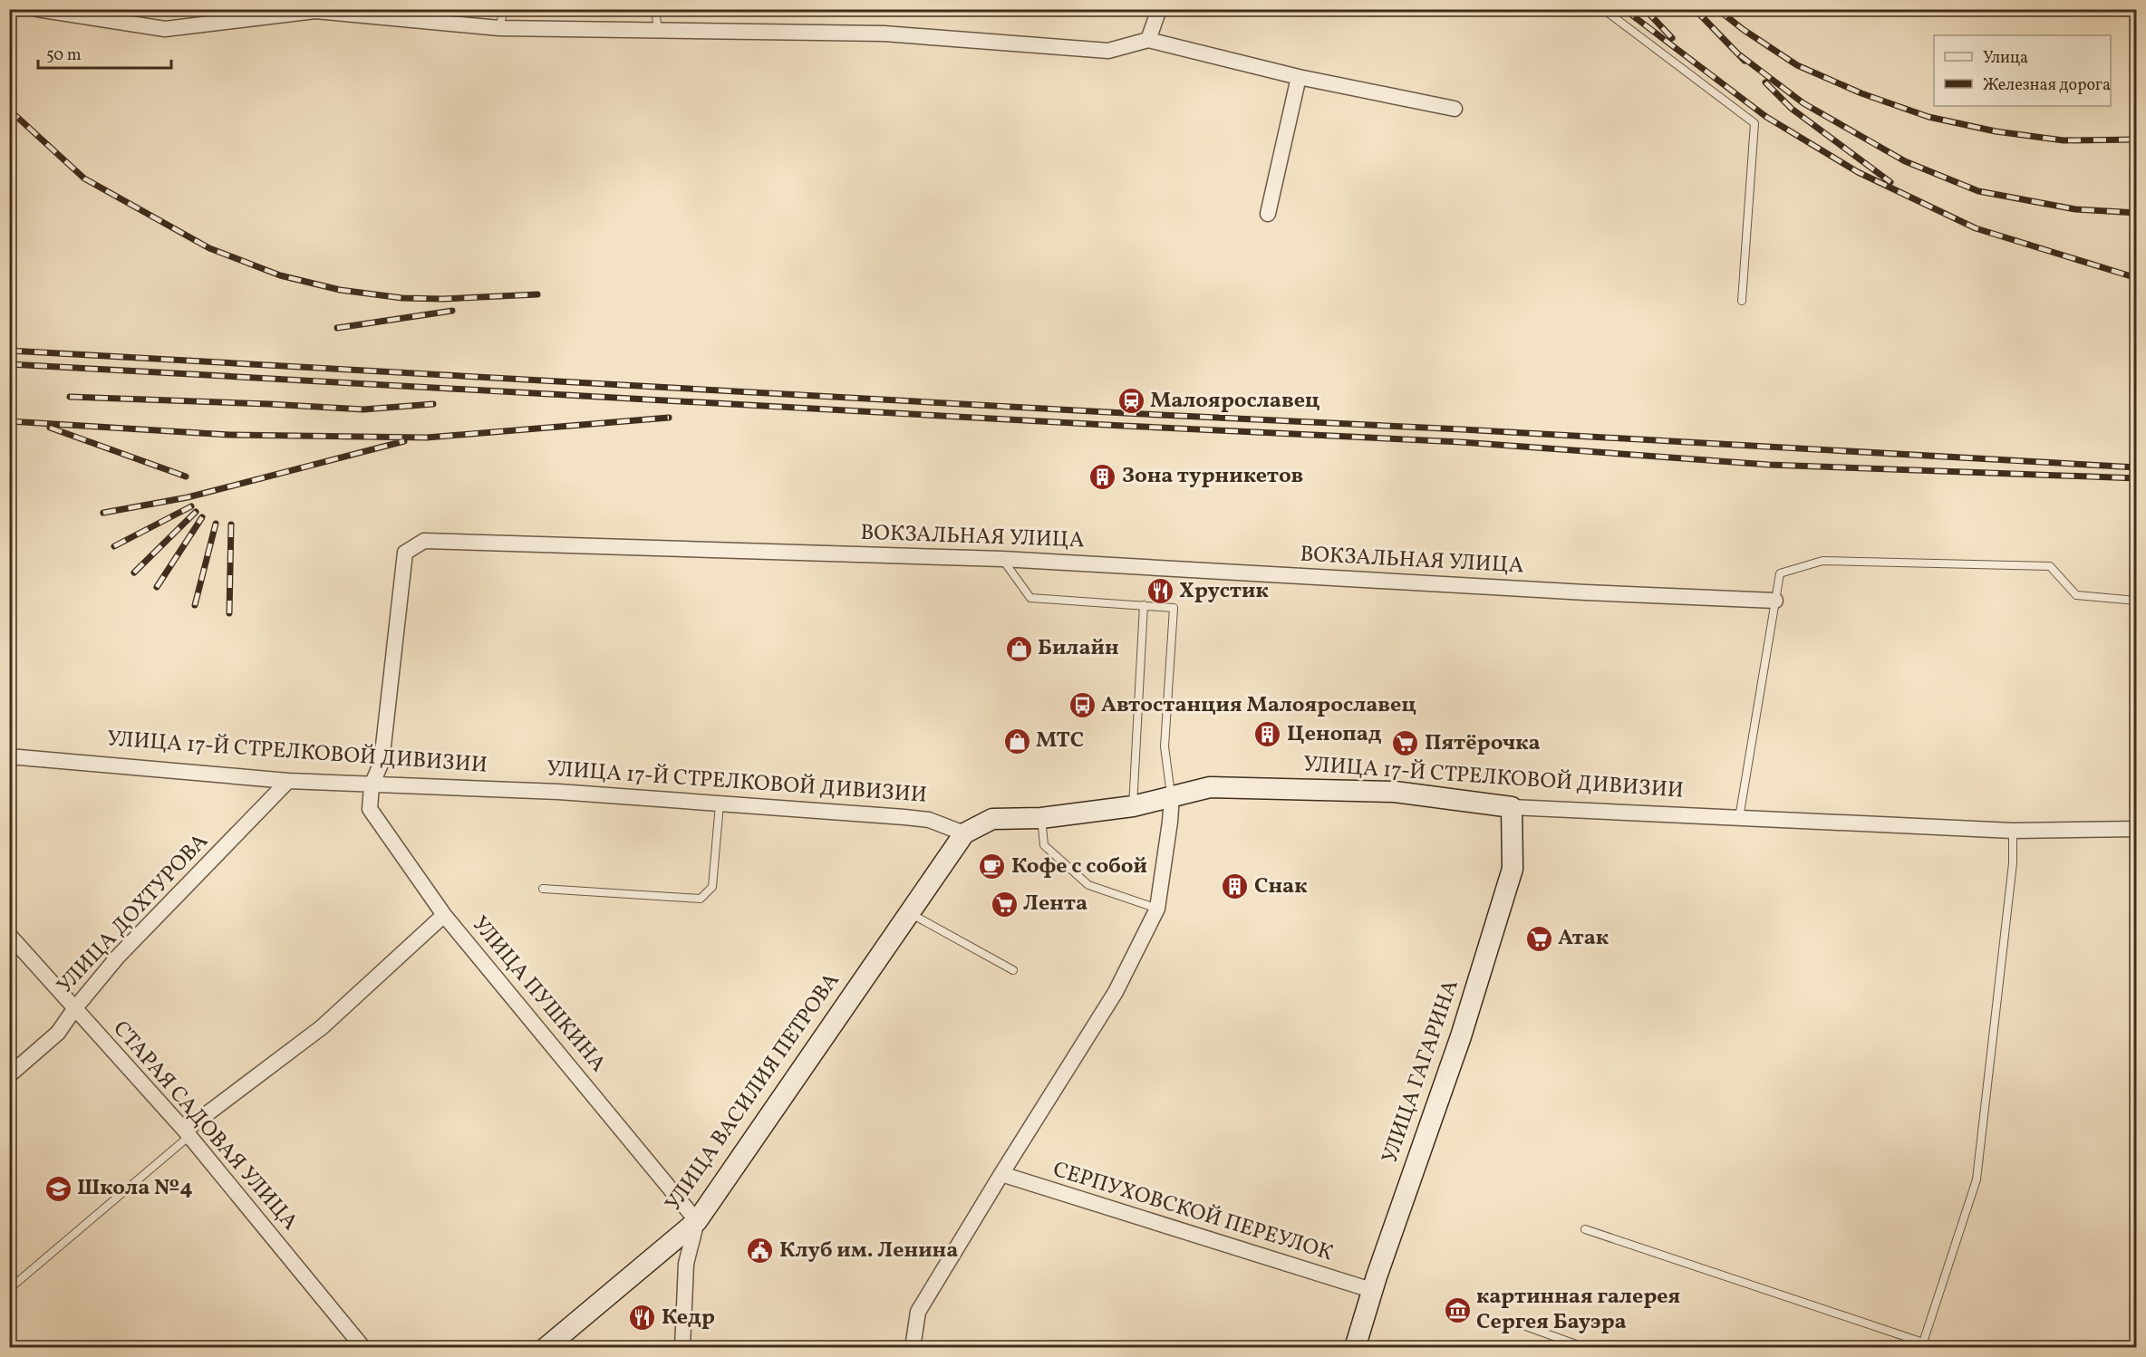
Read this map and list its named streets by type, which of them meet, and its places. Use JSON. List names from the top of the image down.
{
  "streets": {
    "main road": ["УЛИЦА 17-Й СТРЕЛКОВОЙ ДИВИЗИИ", "УЛИЦА ГАГАРИНА", "УЛИЦА ВАСИЛИЯ ПЕТРОВА"],
    "street": [
      "ВОКЗАЛЬНАЯ УЛИЦА",
      "УЛИЦА ДОХТУРОВА",
      "УЛИЦА ПУШКИНА",
      "СТАРАЯ САДОВАЯ УЛИЦА",
      "СЕРПУХОВСКОЙ ПЕРЕУЛОК"
    ]
  },
  "crossings": [
    ["ВОКЗАЛЬНАЯ УЛИЦА", "УЛИЦА 17-Й СТРЕЛКОВОЙ ДИВИЗИИ"],
    ["ВОКЗАЛЬНАЯ УЛИЦА", "УЛИЦА ПУШКИНА"],
    ["УЛИЦА 17-Й СТРЕЛКОВОЙ ДИВИЗИИ", "УЛИЦА ДОХТУРОВА"],
    ["УЛИЦА 17-Й СТРЕЛКОВОЙ ДИВИЗИИ", "УЛИЦА ПУШКИНА"],
    ["УЛИЦА 17-Й СТРЕЛКОВОЙ ДИВИЗИИ", "УЛИЦА ГАГАРИНА"],
    ["УЛИЦА 17-Й СТРЕЛКОВОЙ ДИВИЗИИ", "УЛИЦА ВАСИЛИЯ ПЕТРОВА"],
    ["УЛИЦА ДОХТУРОВА", "СТАРАЯ САДОВАЯ УЛИЦА"],
    ["УЛИЦА ПУШКИНА", "УЛИЦА ВАСИЛИЯ ПЕТРОВА"],
    ["УЛИЦА ГАГАРИНА", "СЕРПУХОВСКОЙ ПЕРЕУЛОК"]
  ],
  "places": {
    "station": ["Малоярославец"],
    "building": ["Зона турникетов", "Ценопад", "Снак"],
    "restaurant": ["Хрустик", "Кедр"],
    "shop": ["Билайн", "МТС"],
    "bus stop": ["Автостанция Малоярославец"],
    "supermarket": ["Пятёрочка", "Лента", "Атак"],
    "cafe": ["Кофе с собой"],
    "school or university": ["Школа №4"],
    "public building": ["Клуб им. Ленина"],
    "museum": ["картинная галерея Сергея Бауэра"]
  },
  "legend": ["Улица", "Железная дорога"],
  "scale_bar": "50 m"
}
